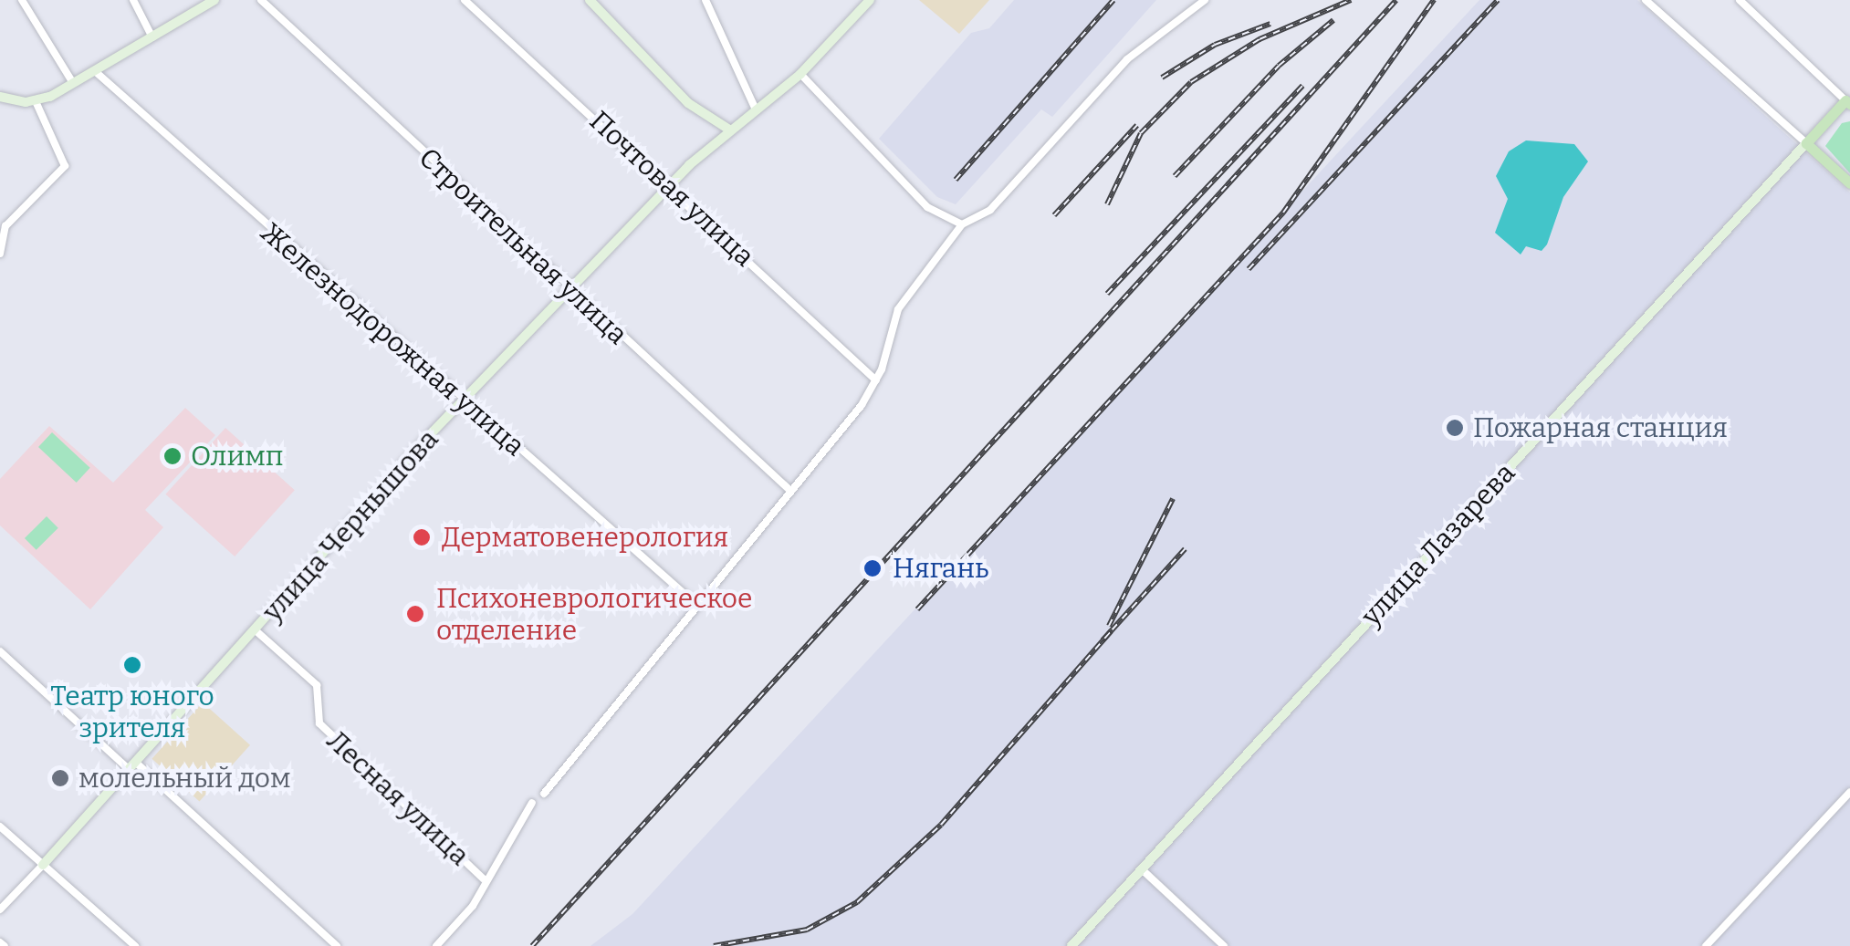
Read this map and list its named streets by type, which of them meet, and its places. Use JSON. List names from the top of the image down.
{
  "streets": {
    "main road": ["улица Чернышова", "улица Лазарева"],
    "street": [
      "Почтовая улица",
      "Строительная улица",
      "Железнодорожная улица",
      "Лесная улица"
    ]
  },
  "crossings": [
    ["Почтовая улица", "улица Чернышова"],
    ["Строительная улица", "улица Чернышова"],
    ["Железнодорожная улица", "улица Чернышова"],
    ["улица Чернышова", "Лесная улица"]
  ],
  "places": [
    "Пожарная станция",
    "Олимп",
    "Дерматовенерология",
    "Нягань",
    "Психоневрологическое отделение",
    "Театр юного зрителя",
    "молельный дом"
  ]
}
